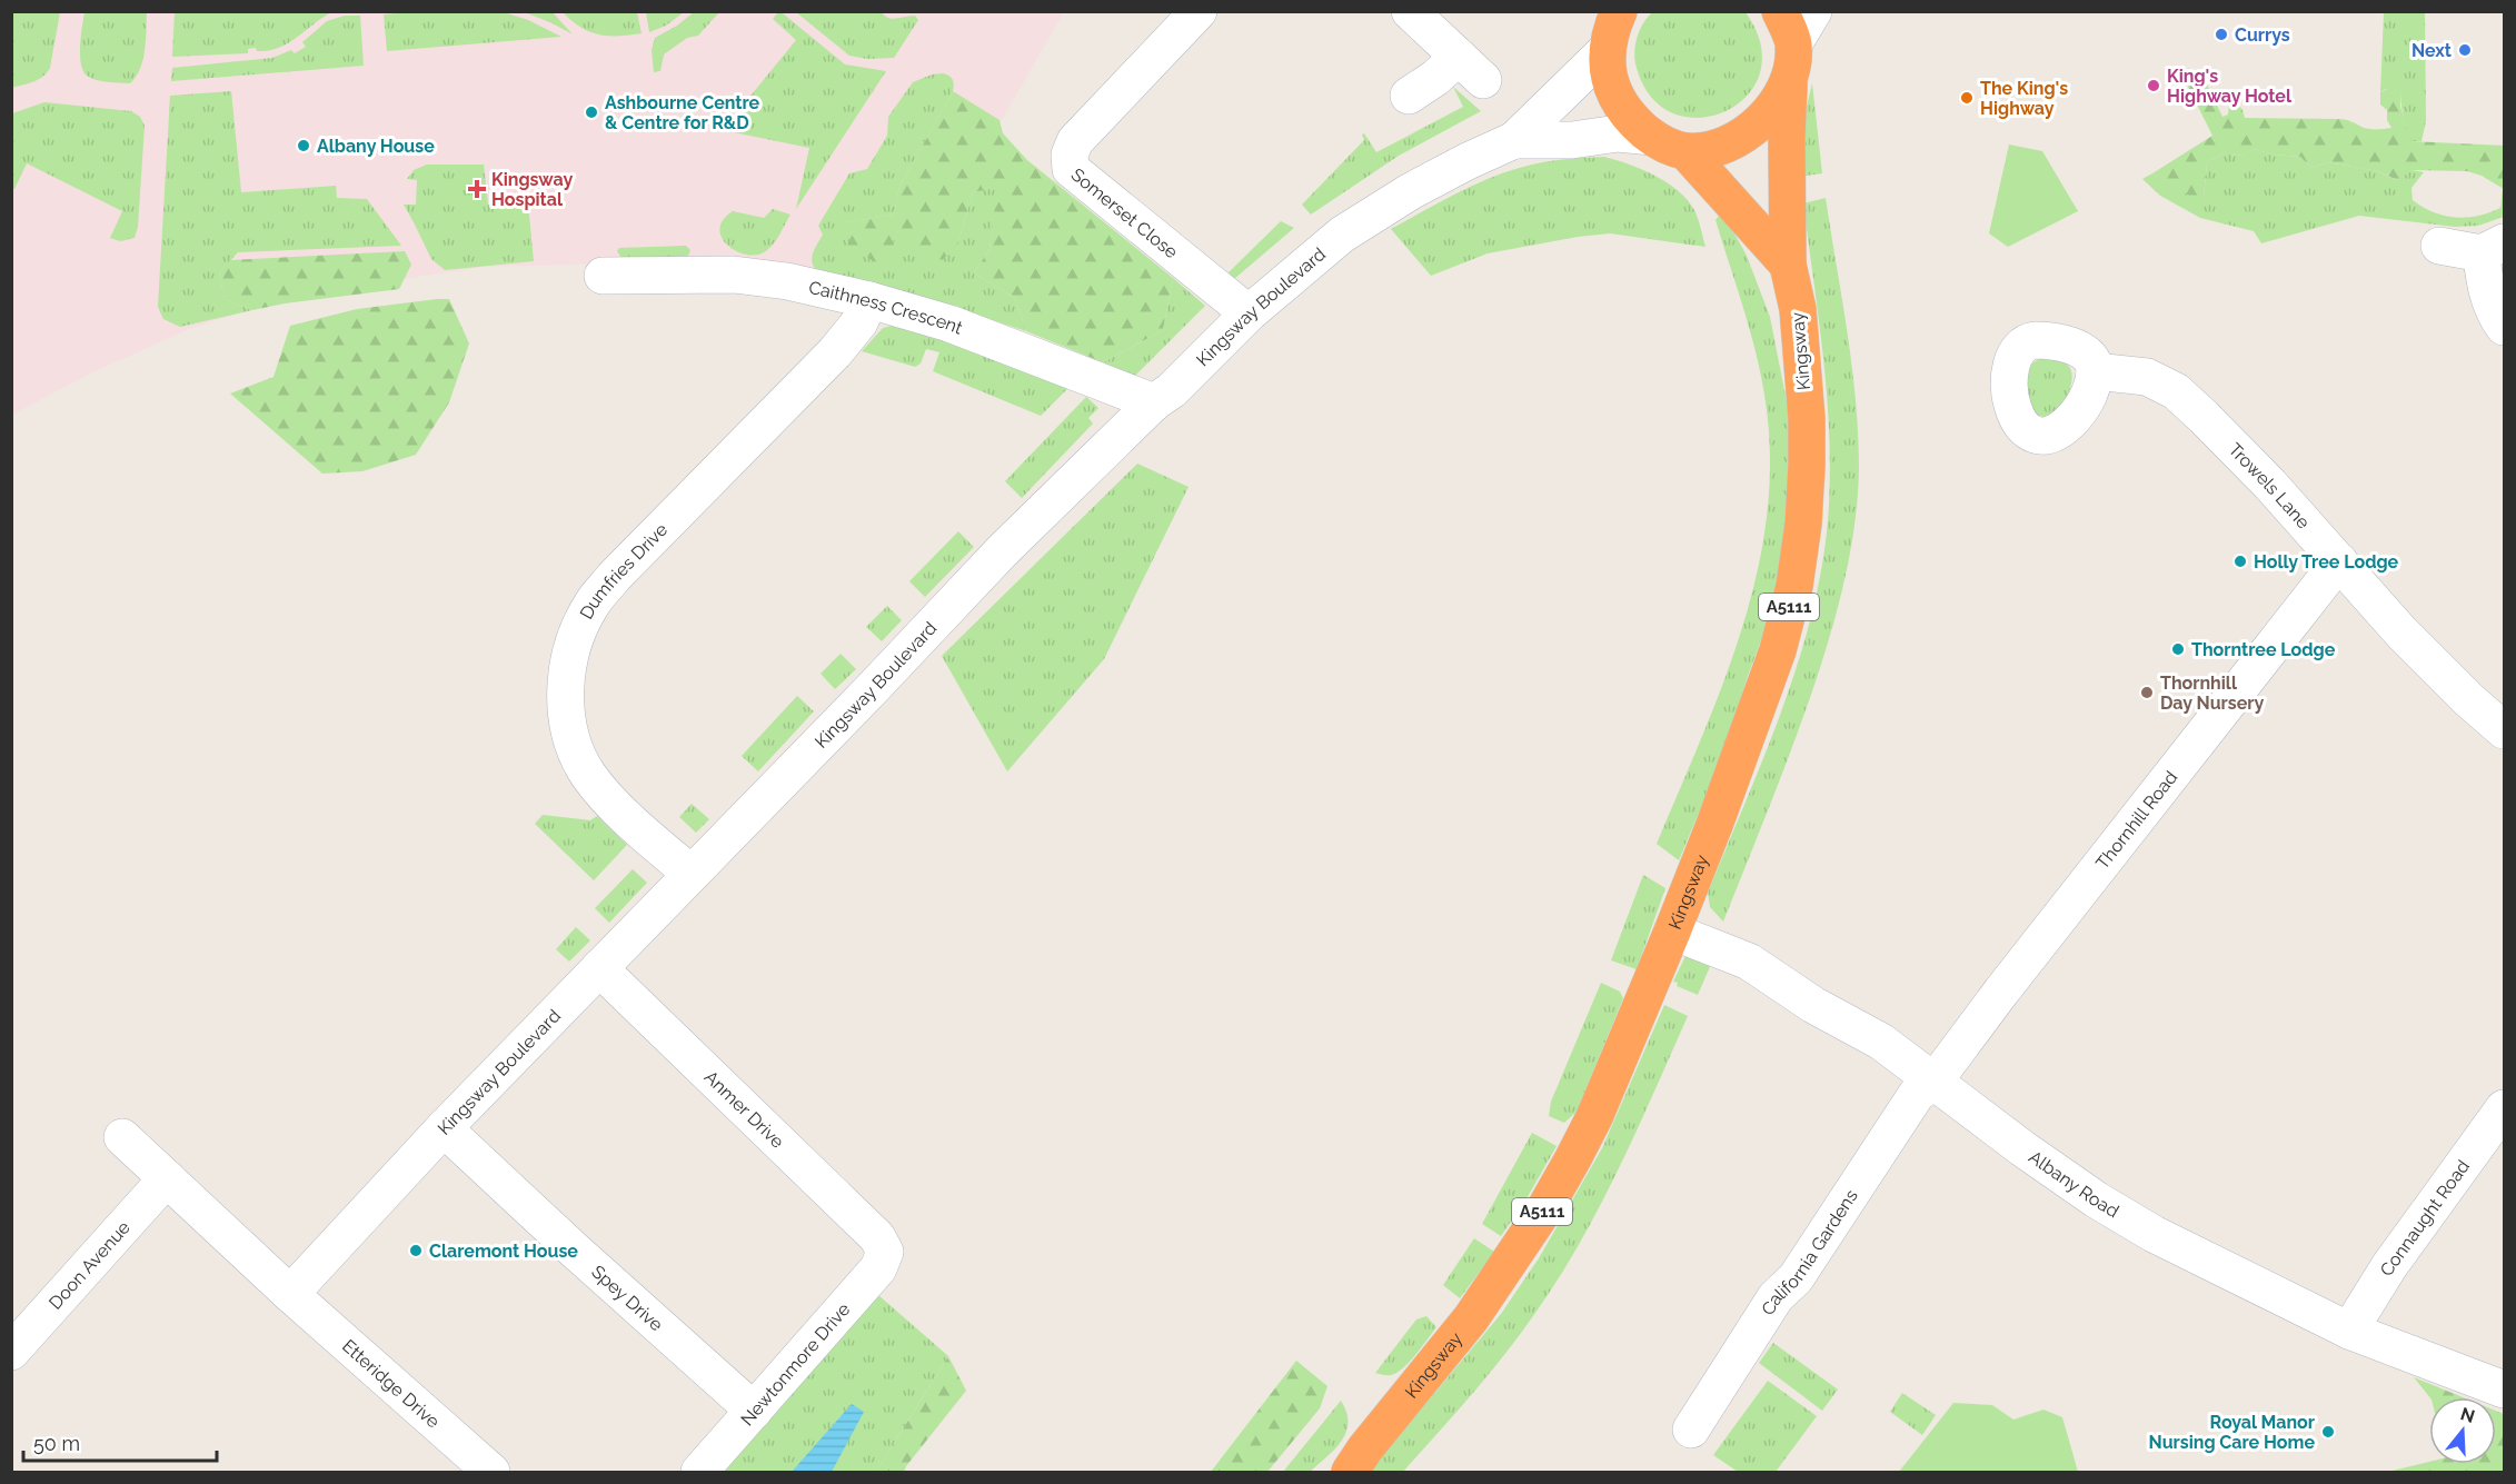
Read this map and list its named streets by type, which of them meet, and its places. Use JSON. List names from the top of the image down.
{
  "streets": {
    "highway": ["Kingsway", "A5111"],
    "street": [
      "Somerset Close",
      "Caithness Crescent",
      "Kingsway Boulevard",
      "Trowels Lane",
      "Dumfries Drive",
      "Thornhill Road",
      "Anmer Drive",
      "Albany Road",
      "Connaught Road",
      "California Gardens",
      "Doon Avenue",
      "Spey Drive",
      "Newtonmore Drive",
      "Etteridge Drive"
    ]
  },
  "crossings": [
    ["Somerset Close", "Kingsway Boulevard"],
    ["Caithness Crescent", "Kingsway Boulevard"],
    ["Caithness Crescent", "Dumfries Drive"],
    ["Kingsway Boulevard", "Dumfries Drive"],
    ["Kingsway Boulevard", "Anmer Drive"],
    ["Kingsway Boulevard", "Spey Drive"],
    ["Kingsway Boulevard", "Etteridge Drive"],
    ["Kingsway", "A5111"],
    ["Kingsway", "Albany Road"],
    ["Trowels Lane", "Thornhill Road"],
    ["Thornhill Road", "Albany Road"],
    ["Thornhill Road", "California Gardens"],
    ["Anmer Drive", "Newtonmore Drive"],
    ["Albany Road", "Connaught Road"],
    ["Albany Road", "California Gardens"],
    ["Doon Avenue", "Etteridge Drive"],
    ["Spey Drive", "Newtonmore Drive"]
  ],
  "places": {
    "other": [
      "Currys",
      "Next",
      "King's Highway Hotel",
      "The King's Highway",
      "Ashbourne Centre & Centre for R&D",
      "Albany House",
      "Holly Tree Lodge",
      "Thorntree Lodge",
      "Thornhill Day Nursery",
      "Claremont House",
      "Royal Manor Nursing Care Home"
    ],
    "health": ["Kingsway Hospital"]
  },
  "scale_bar": "50 m",
  "north": "top"
}
